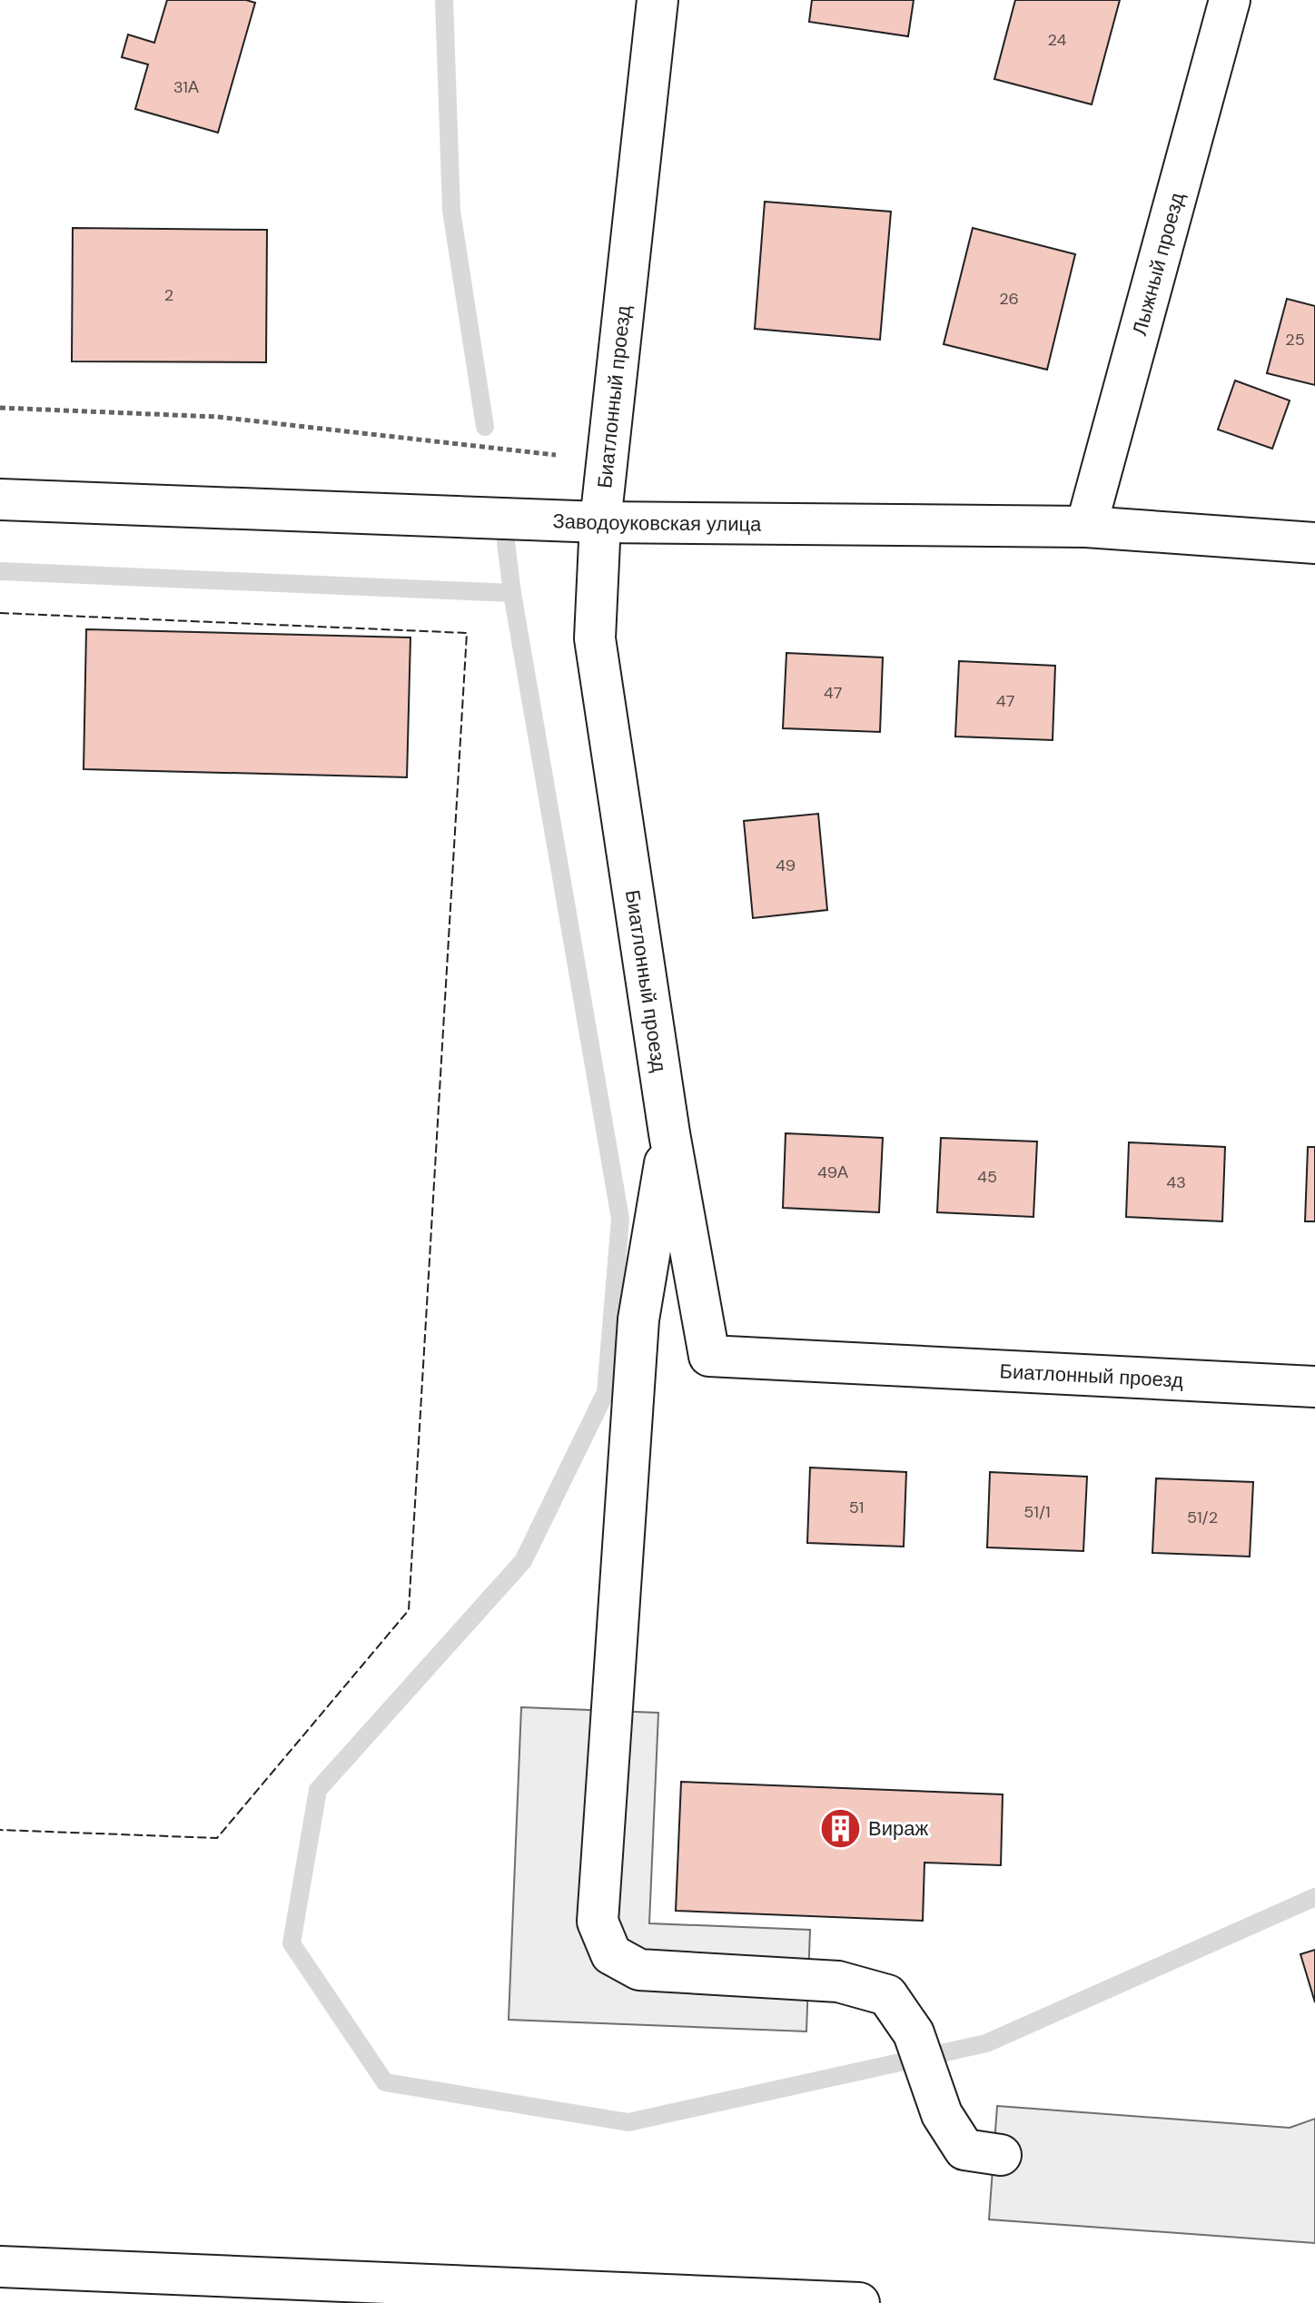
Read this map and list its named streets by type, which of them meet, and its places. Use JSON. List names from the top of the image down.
{
  "streets": {
    "main road": ["Лыжный проезд", "Биатлонный проезд", "Заводоуковская улица"]
  },
  "crossings": [
    ["Лыжный проезд", "Заводоуковская улица"],
    ["Биатлонный проезд", "Заводоуковская улица"]
  ],
  "places": {
    "building": ["Вираж"]
  },
  "house_numbers": [
    "24",
    "31А",
    "2",
    "26",
    "25",
    "47",
    "47",
    "49",
    "49А",
    "45",
    "43",
    "51",
    "51/1",
    "51/2"
  ]
}
